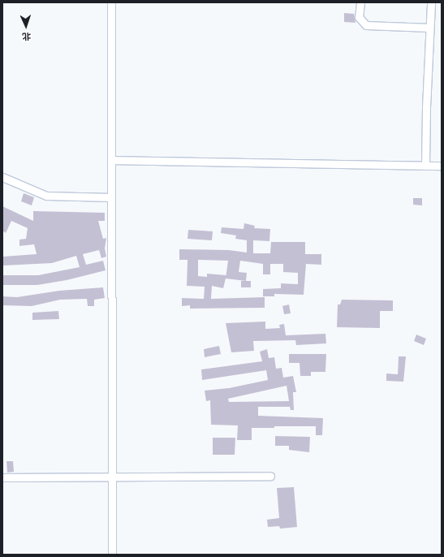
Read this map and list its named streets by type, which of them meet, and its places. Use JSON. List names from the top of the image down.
{
  "north": "bottom"
}
